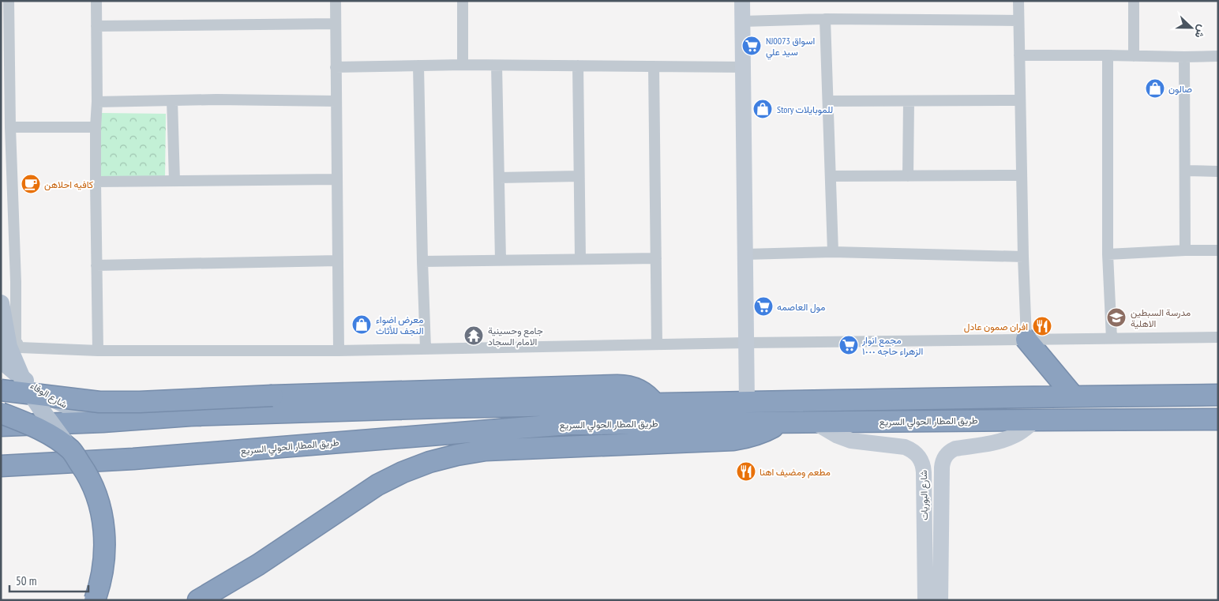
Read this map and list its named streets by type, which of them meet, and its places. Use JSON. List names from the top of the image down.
{
  "streets": {
    "highway": ["طريق المطار الحولي السريع"],
    "main road": ["شارع الوفاء"],
    "street": ["شارع البوريات"]
  },
  "crossings": [
    ["شارع الوفاء", "طريق المطار الحولي السريع"],
    ["طريق المطار الحولي السريع", "شارع البوريات"]
  ],
  "places": {
    "supermarket": ["NJ0073 اسواق سيد علي", "مول العاصمه", "مجمع انوار الزهراء حاجه ١٠٠٠"],
    "shop": ["صالون", "Story للموبايلات", "معرض اضواء النجف للأثاث"],
    "cafe": ["كافيه احلاهن"],
    "school or university": ["مدرسة السبطين الاهلية"],
    "restaurant": ["افران صمون عادل", "مطعم ومضيف اهنا"],
    "temple": ["جامع وحسينية الامام السجاد"]
  },
  "scale_bar": "50 m",
  "north": "right"
}
